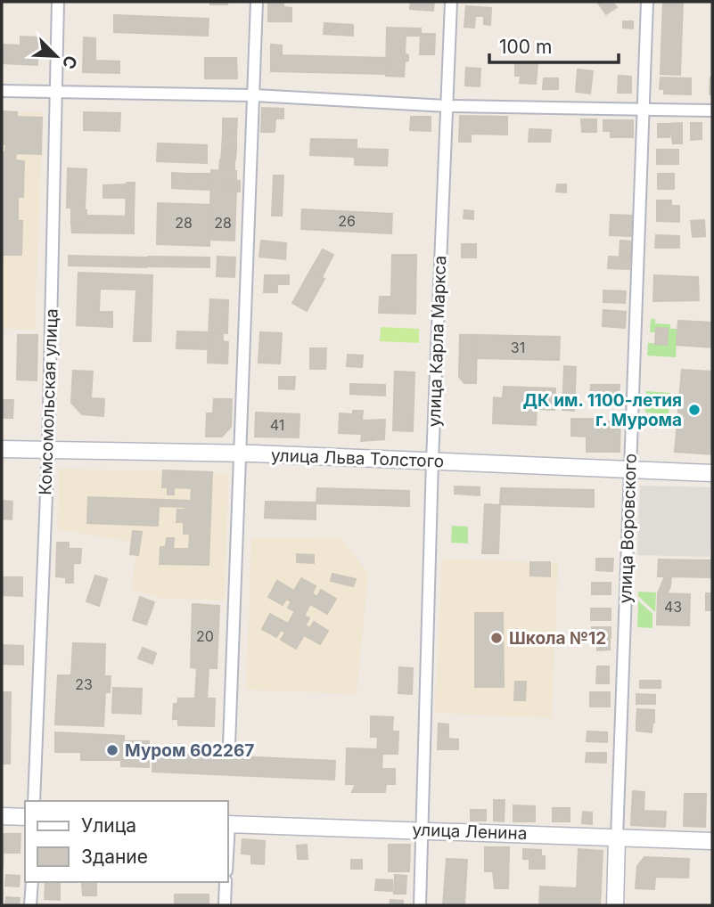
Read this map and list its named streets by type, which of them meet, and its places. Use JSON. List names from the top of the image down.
{
  "streets": {
    "street": [
      "улица Карла Маркса",
      "Комсомольская улица",
      "улица Льва Толстого",
      "улица Воровского",
      "улица Ленина"
    ]
  },
  "crossings": [
    ["улица Карла Маркса", "улица Льва Толстого"],
    ["улица Карла Маркса", "улица Ленина"],
    ["Комсомольская улица", "улица Льва Толстого"],
    ["улица Льва Толстого", "улица Воровского"],
    ["улица Воровского", "улица Ленина"]
  ],
  "places": ["ДК им. 1100-летия г. Мурома", "Школа №12", "Муром 602267"],
  "house_numbers": [
    "26",
    "28",
    "28",
    "31",
    "41",
    "43",
    "20",
    "23"
  ],
  "legend": ["Улица", "Здание"],
  "scale_bar": "100 m",
  "north": "bottom right"
}
